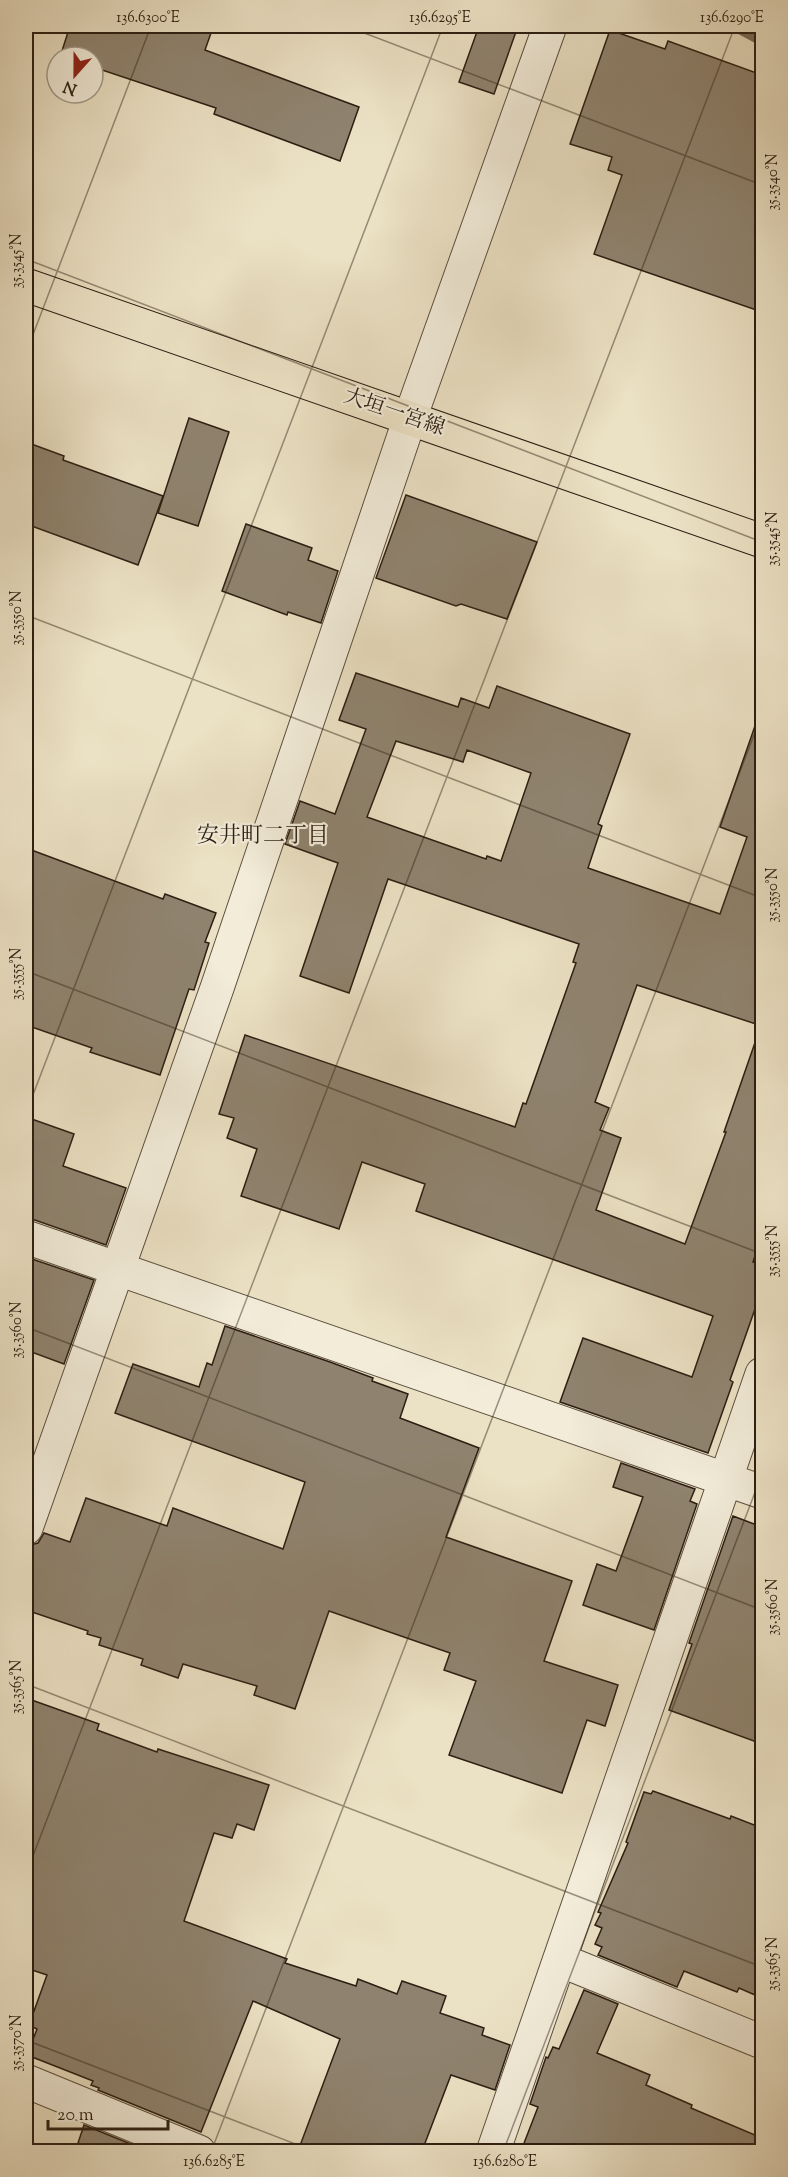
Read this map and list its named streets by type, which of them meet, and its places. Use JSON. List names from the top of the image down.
{
  "streets": {
    "main road": ["大垣一宮線"]
  },
  "districts": ["安井町二丁目"],
  "scale_bar": "20 m",
  "north": "bottom",
  "coordinates": [
    "136.6300°E",
    "136.6295°E",
    "136.6290°E",
    "35.3540°N",
    "35.3545°N",
    "35.3550°N",
    "35.3555°N",
    "35.3560°N",
    "35.3565°N",
    "35.3570°N",
    "136.6285°E",
    "136.6280°E"
  ]
}
